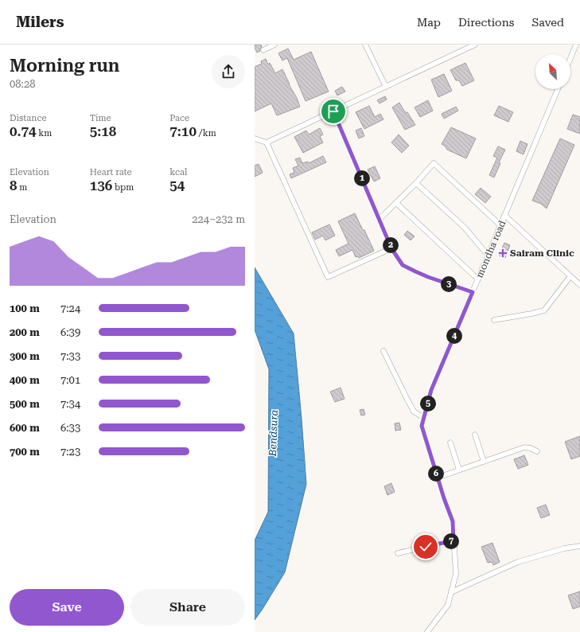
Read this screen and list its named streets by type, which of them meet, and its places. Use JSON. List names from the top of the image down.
{
  "streets": {
    "street": ["mondha road"]
  },
  "water": ["Bendsura"],
  "places": {
    "health": ["Sairam Clinic"]
  },
  "north": "top left",
  "page": {
    "header": "Milers",
    "nav": ["Map", "Directions", "Saved"],
    "heading": ["Morning run", "08:28"],
    "stats": [
      ["Distance", "0.74 km"],
      ["Time", "5:18"],
      ["Pace", "7:10 /km"],
      ["Elevation", "8 m"],
      ["Heart rate", "136 bpm"],
      ["kcal", "54"]
    ],
    "pins": [
      "1",
      "2",
      "3",
      "4",
      "5",
      "6",
      "7"
    ],
    "chart": ["Elevation", "224–232 m"],
    "list": [
      {
        "name": "100 m",
        "note": "7:24"
      },
      {
        "name": "200 m",
        "note": "6:39"
      },
      {
        "name": "300 m",
        "note": "7:33"
      },
      {
        "name": "400 m",
        "note": "7:01"
      },
      {
        "name": "500 m",
        "note": "7:34"
      },
      {
        "name": "600 m",
        "note": "6:33"
      },
      {
        "name": "700 m",
        "note": "7:23"
      }
    ],
    "buttons": ["Save", "Share"]
  }
}
